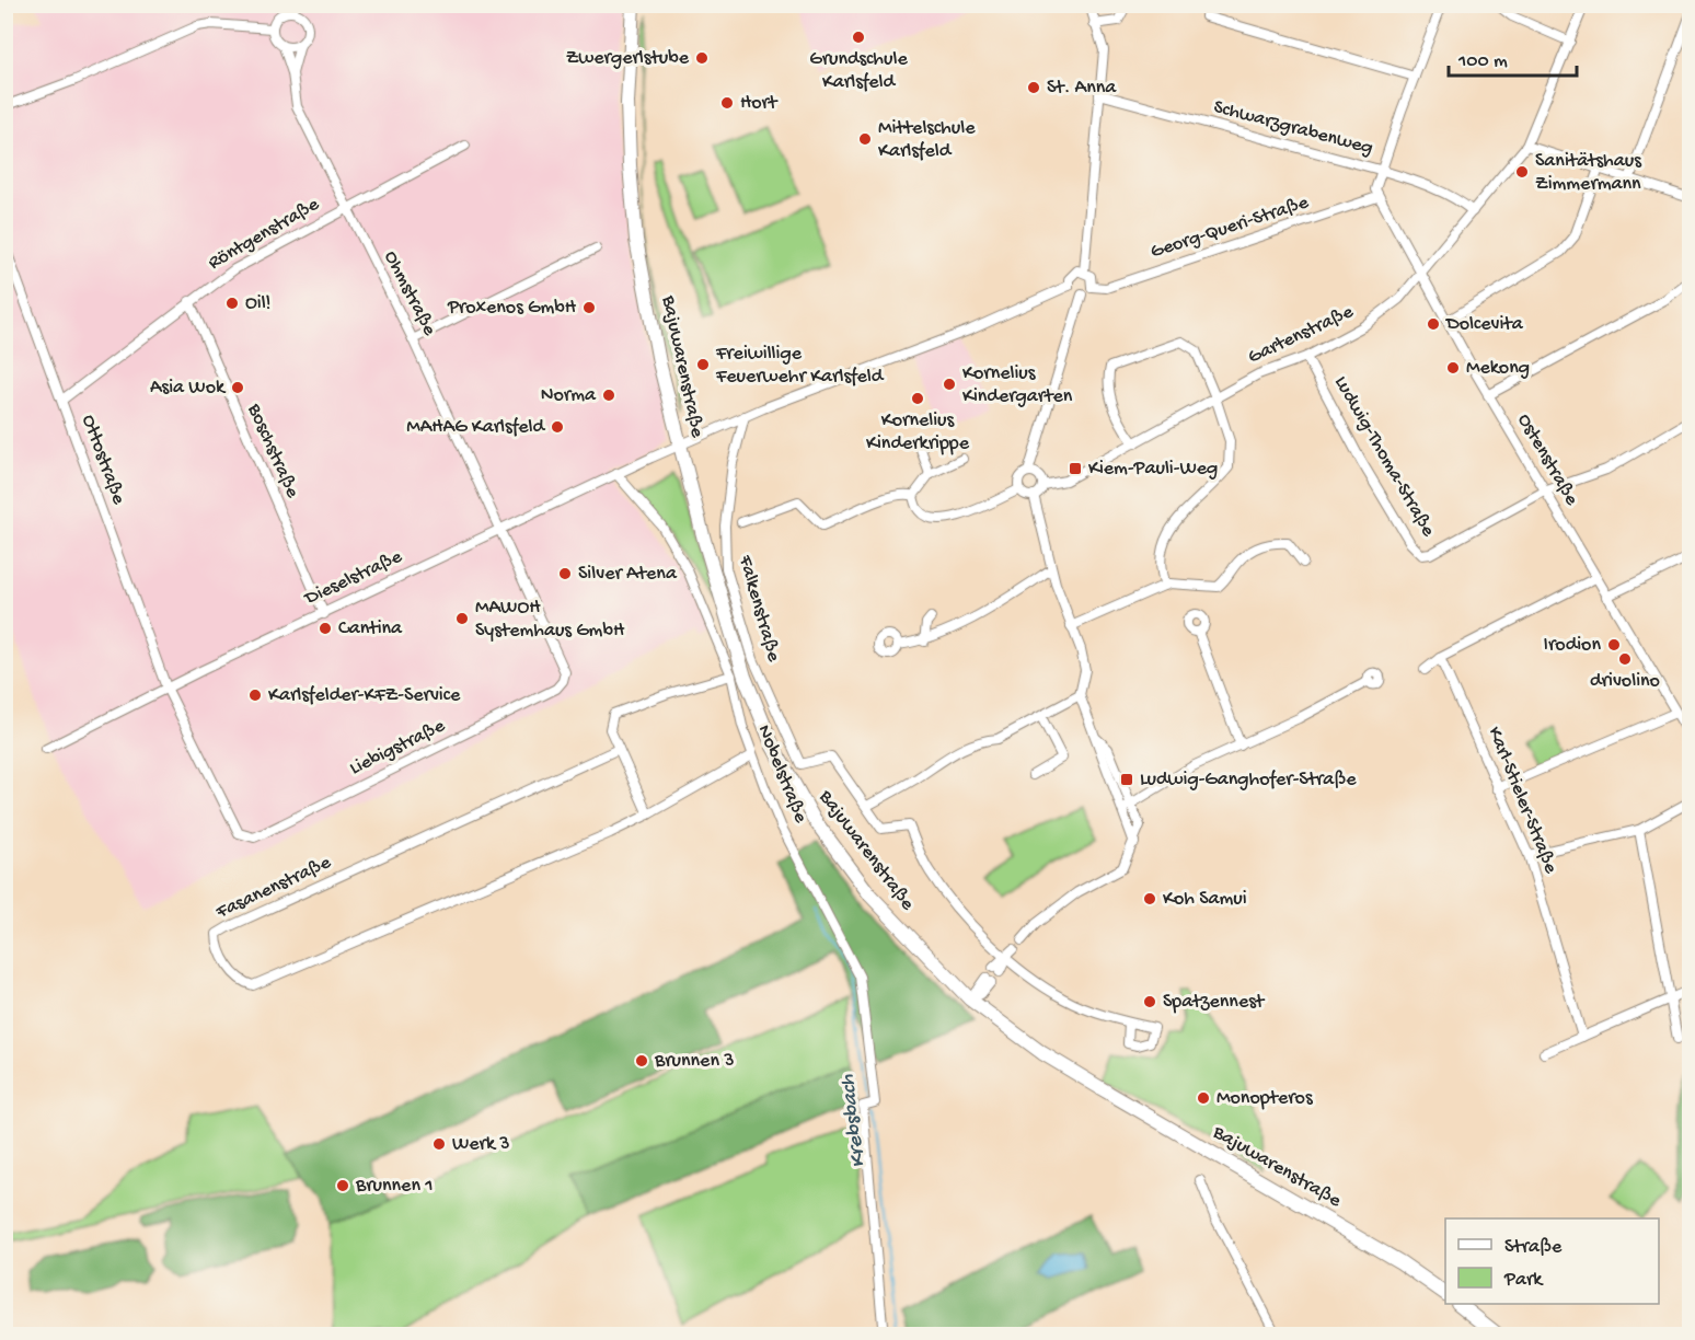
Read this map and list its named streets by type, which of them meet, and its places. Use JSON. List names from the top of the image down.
{
  "streets": {
    "main road": ["Bajuwarenstraße"],
    "street": [
      "Schwarzgrabenweg",
      "Georg-Queri-Straße",
      "Röntgenstraße",
      "Ohmstraße",
      "Gartenstraße",
      "Boschstraße",
      "Ludwig-Thoma-Straße",
      "Ottostraße",
      "Ostenstraße",
      "Dieselstraße",
      "Falkenstraße",
      "Liebigstraße",
      "Nobelstraße",
      "Karl-Stieler-Straße",
      "Fasanenstraße"
    ]
  },
  "crossings": [
    ["Schwarzgrabenweg", "Gartenstraße"],
    ["Georg-Queri-Straße", "Ostenstraße"],
    ["Röntgenstraße", "Ohmstraße"],
    ["Röntgenstraße", "Boschstraße"],
    ["Röntgenstraße", "Ottostraße"],
    ["Ohmstraße", "Dieselstraße"],
    ["Ohmstraße", "Liebigstraße"],
    ["Gartenstraße", "Ludwig-Thoma-Straße"],
    ["Gartenstraße", "Ostenstraße"],
    ["Bajuwarenstraße", "Dieselstraße"],
    ["Boschstraße", "Dieselstraße"],
    ["Ludwig-Thoma-Straße", "Ostenstraße"],
    ["Ottostraße", "Dieselstraße"],
    ["Ottostraße", "Liebigstraße"],
    ["Dieselstraße", "Liebigstraße"],
    ["Dieselstraße", "Nobelstraße"],
    ["Nobelstraße", "Fasanenstraße"]
  ],
  "water": ["Krebsbach"],
  "places": {
    "other": [
      "Grundschule Karlsfeld",
      "Zwergerlstube",
      "St. Anna",
      "Hort",
      "Mittelschule Karlsfeld",
      "Sanitätshaus Zimmermann",
      "Oil!",
      "Proxenos GmbH",
      "Dolcevita",
      "Freiwillige Feuerwehr Karlsfeld",
      "Mekong",
      "Kornelius Kindergarten",
      "Asia Wok",
      "Norma",
      "Kornelius Kinderkrippe",
      "MAHAG Karlsfeld",
      "Silver Atena",
      "MAWOH Systemhaus GmbH",
      "Cantina",
      "Irodion",
      "drivolino",
      "Karlsfelder-KFZ-Service",
      "Koh Samui",
      "Spatzennest",
      "Brunnen 3",
      "Monopteros",
      "Werk 3",
      "Brunnen 1"
    ],
    "transit": ["Kiem-Pauli-Weg", "Ludwig-Ganghofer-Straße"]
  },
  "legend": ["Straße", "Park"],
  "scale_bar": "100 m"
}
